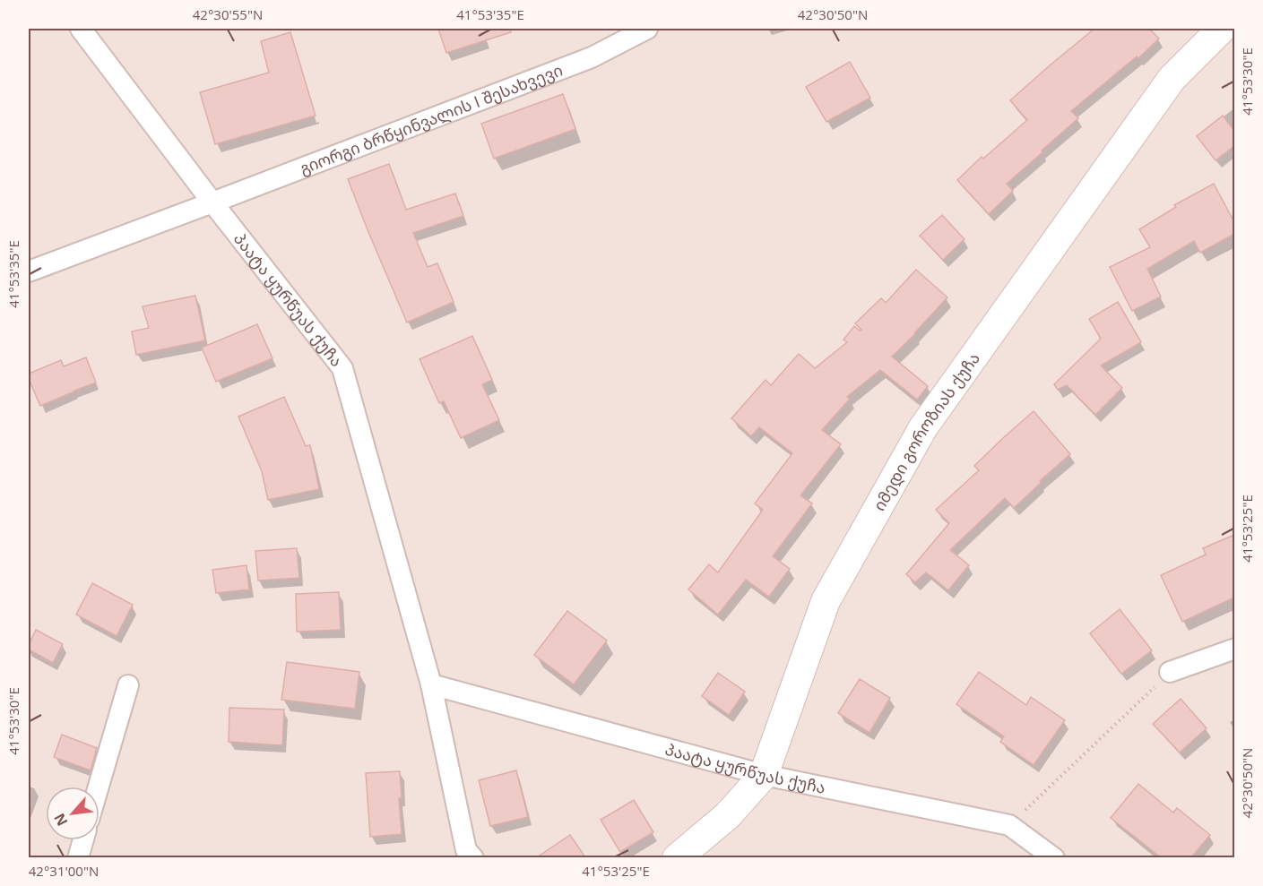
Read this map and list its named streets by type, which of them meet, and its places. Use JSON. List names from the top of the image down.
{
  "streets": {
    "street": ["გიორგი ბრწყინვალის I შესახვევი", "პაატა ყურწუას ქუჩა", "იმედი გოროზიას ქუჩა"]
  },
  "crossings": [
    ["გიორგი ბრწყინვალის I შესახვევი", "პაატა ყურწუას ქუჩა"],
    ["პაატა ყურწუას ქუჩა", "იმედი გოროზიას ქუჩა"]
  ],
  "north": "bottom left",
  "coordinates": [
    "42°30'55\"N",
    "41°53'35\"E",
    "42°30'50\"N",
    "41°53'30\"E",
    "41°53'25\"E",
    "42°31'00\"N"
  ]
}
